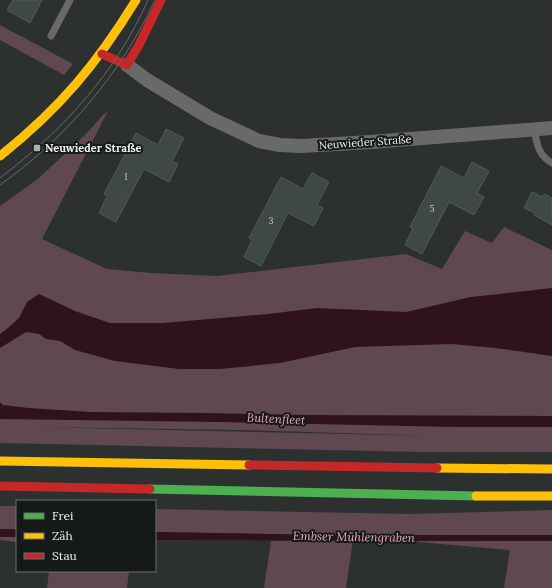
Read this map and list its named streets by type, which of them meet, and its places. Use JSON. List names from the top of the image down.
{
  "streets": {
    "street": ["Neuwieder Straße"]
  },
  "water": ["Bultenfleet", "Embser Mühlengraben"],
  "places": {
    "transit": ["Neuwieder Straße"]
  },
  "house_numbers": ["1", "5", "3"],
  "legend": ["Frei", "Zäh", "Stau"]
}
